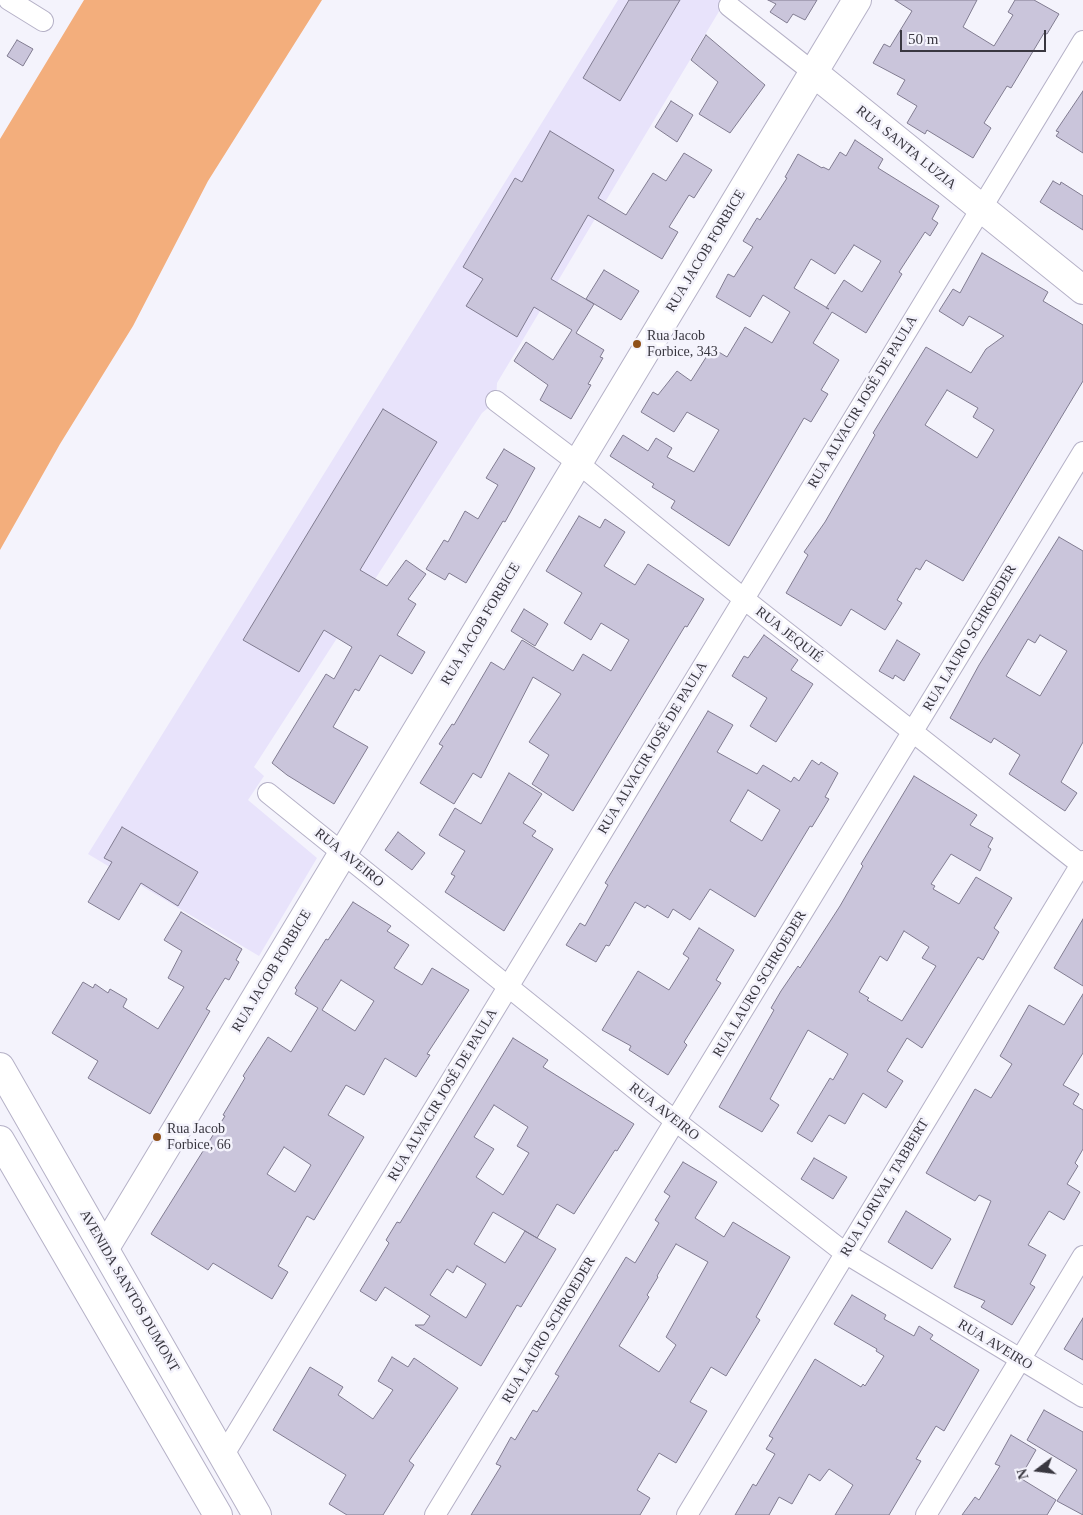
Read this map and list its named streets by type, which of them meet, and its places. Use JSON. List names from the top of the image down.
{
  "streets": {
    "street": [
      "RUA SANTA LUZIA",
      "RUA JACOB FORBICE",
      "RUA ALVACIR JOSÉ DE PAULA",
      "RUA JEQUIÉ",
      "RUA LAURO SCHROEDER",
      "RUA AVEIRO",
      "RUA LORIVAL TABBERT",
      "AVENIDA SANTOS DUMONT"
    ]
  },
  "crossings": [
    ["RUA SANTA LUZIA", "RUA JACOB FORBICE"],
    ["RUA SANTA LUZIA", "RUA ALVACIR JOSÉ DE PAULA"],
    ["RUA JACOB FORBICE", "RUA JEQUIÉ"],
    ["RUA JACOB FORBICE", "RUA AVEIRO"],
    ["RUA JACOB FORBICE", "AVENIDA SANTOS DUMONT"],
    ["RUA ALVACIR JOSÉ DE PAULA", "RUA JEQUIÉ"],
    ["RUA ALVACIR JOSÉ DE PAULA", "RUA AVEIRO"],
    ["RUA ALVACIR JOSÉ DE PAULA", "AVENIDA SANTOS DUMONT"],
    ["RUA JEQUIÉ", "RUA LAURO SCHROEDER"],
    ["RUA JEQUIÉ", "RUA LORIVAL TABBERT"],
    ["RUA LAURO SCHROEDER", "RUA AVEIRO"],
    ["RUA AVEIRO", "RUA LORIVAL TABBERT"]
  ],
  "places": ["Rua Jacob Forbice, 343", "Rua Jacob Forbice, 66"],
  "scale_bar": "50 m",
  "north": "left"
}
